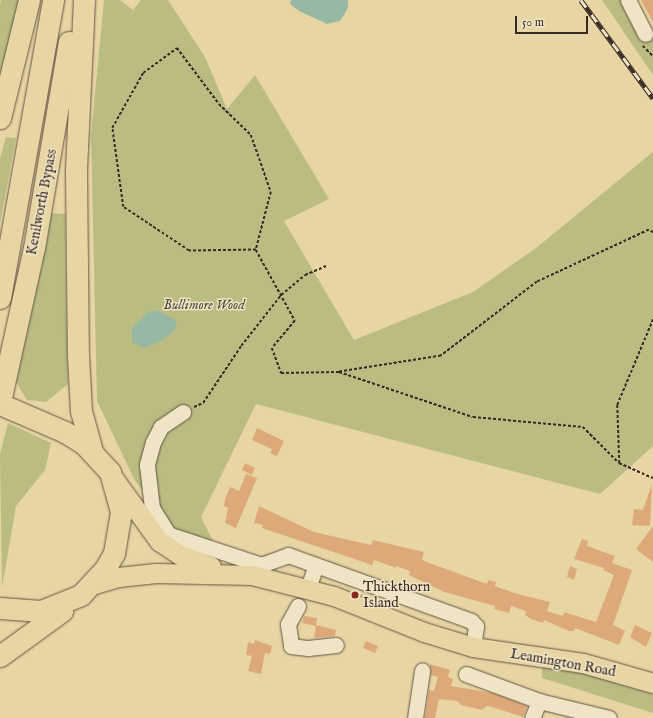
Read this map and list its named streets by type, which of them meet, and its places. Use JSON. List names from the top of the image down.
{
  "streets": {
    "highway": ["Kenilworth Bypass"],
    "main road": ["Leamington Road"]
  },
  "parks": ["Bullimore Wood"],
  "places": ["Thickthorn Island"],
  "scale_bar": "50 m"
}
